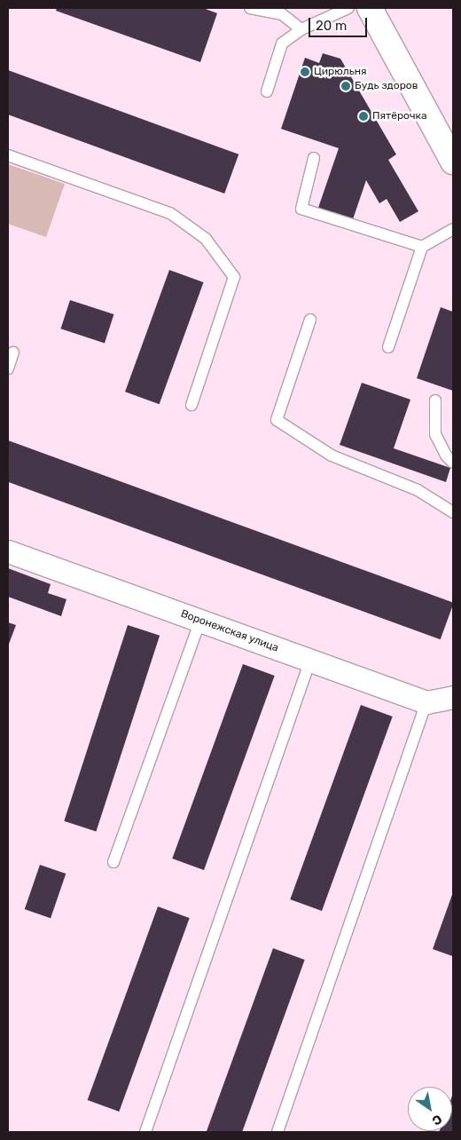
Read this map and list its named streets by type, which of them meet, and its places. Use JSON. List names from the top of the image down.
{
  "streets": {
    "street": ["Воронежская улица"]
  },
  "places": ["Цирюльня", "Будь здоров", "Пятёрочка"],
  "scale_bar": "20 m",
  "north": "bottom right"
}
